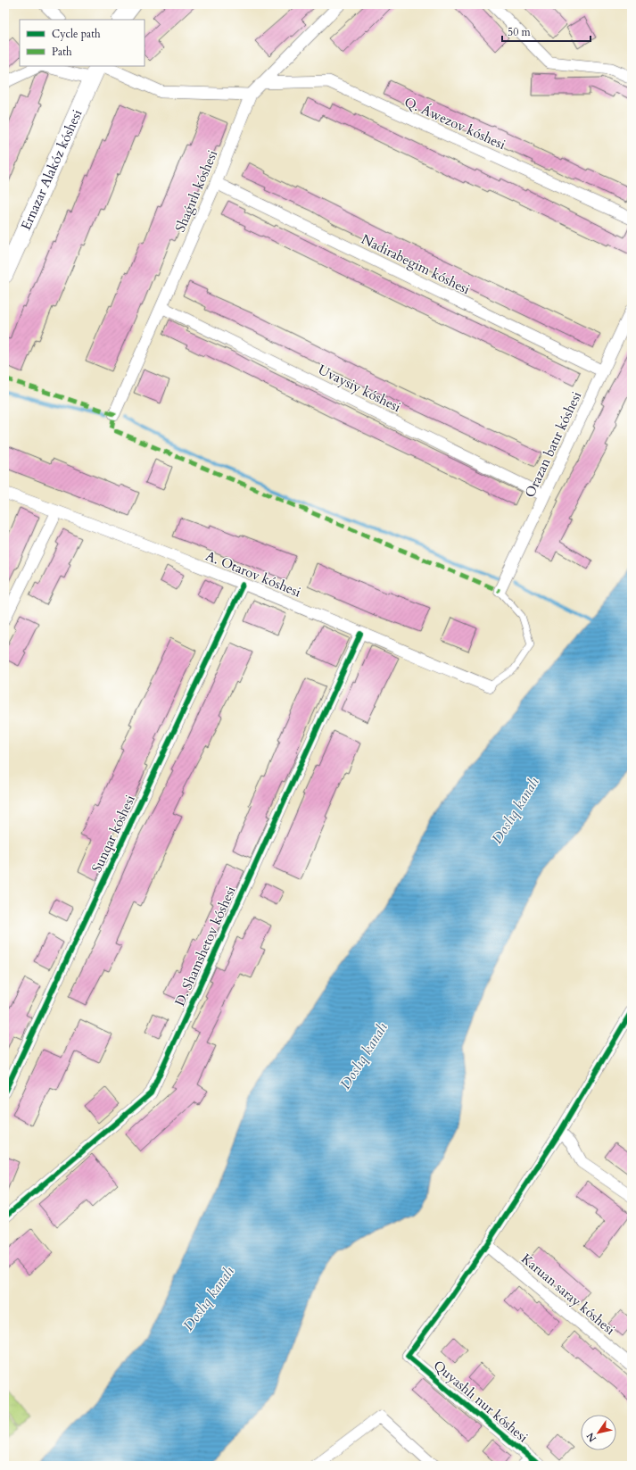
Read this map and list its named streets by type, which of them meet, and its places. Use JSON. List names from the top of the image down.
{
  "streets": {
    "main road": ["Ernazar Alakóz kóshesi"],
    "street": [
      "Q. Áwezov kóshesi",
      "Shaǵırlı kóshesi",
      "Nadirabegim kóshesi",
      "Uvaysiy kóshesi",
      "Orazan batır kóshesi",
      "A. Otarov kóshesi",
      "Sunqar kóshesi",
      "D. Shamshetov kóshesi",
      "Karuan saray kóshesi",
      "Quyashlı nur kóshesi"
    ]
  },
  "crossings": [
    ["Q. Áwezov kóshesi", "Shaǵırlı kóshesi"],
    ["Shaǵırlı kóshesi", "Nadirabegim kóshesi"],
    ["Shaǵırlı kóshesi", "Uvaysiy kóshesi"],
    ["Nadirabegim kóshesi", "Orazan batır kóshesi"],
    ["Uvaysiy kóshesi", "Orazan batır kóshesi"],
    ["A. Otarov kóshesi", "Sunqar kóshesi"],
    ["A. Otarov kóshesi", "D. Shamshetov kóshesi"],
    ["Karuan saray kóshesi", "Quyashlı nur kóshesi"]
  ],
  "water": ["Doslıq kanalı"],
  "legend": ["Cycle path", "Path"],
  "scale_bar": "50 m",
  "north": "bottom left"
}
